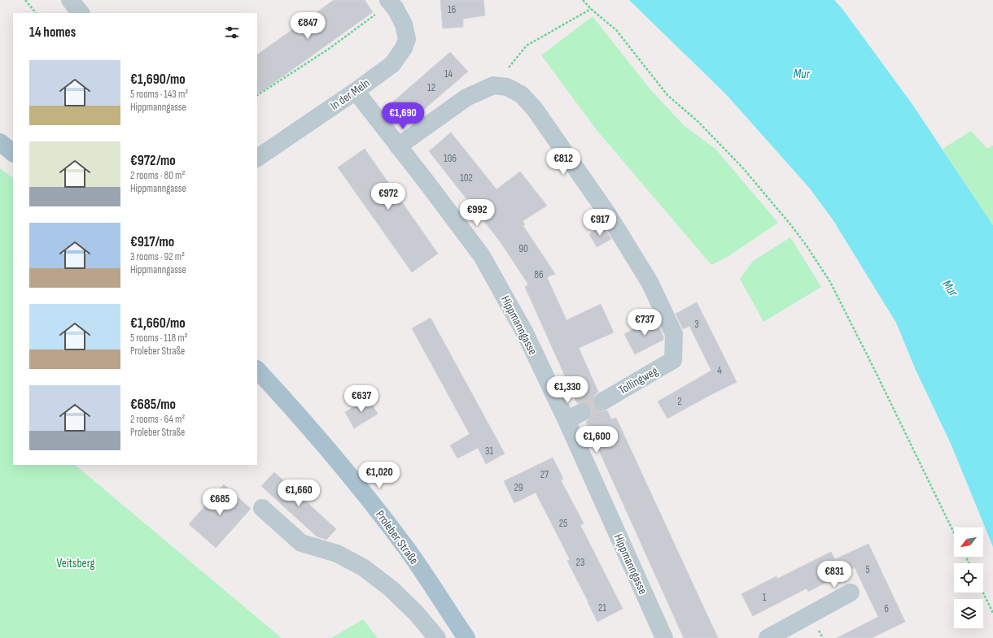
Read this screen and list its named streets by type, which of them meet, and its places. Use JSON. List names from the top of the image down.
{
  "streets": {
    "main road": ["Proleber Straße"],
    "street": ["In der Meln", "Hippmanngasse", "Tollingweg"]
  },
  "crossings": [
    ["In der Meln", "Hippmanngasse"]
  ],
  "water": ["Mur"],
  "parks": ["Veitsberg"],
  "house_numbers": [
    "16",
    "14",
    "12",
    "106",
    "102",
    "90",
    "86",
    "3",
    "4",
    "2",
    "31",
    "27",
    "29",
    "25",
    "23",
    "5",
    "1",
    "21",
    "6"
  ],
  "north": "bottom left",
  "page": {
    "price": [
      "€847",
      "€1,690",
      "€812",
      "€972",
      "€992",
      "€917",
      "€737",
      "€1,330",
      "€637",
      "€1,600",
      "€1,020",
      "€1,660",
      "€685",
      "€831"
    ],
    "heading": "14 homes",
    "list": [
      {
        "name": "€1,690/mo",
        "note": "5 rooms · 143 m² · Hippmanngasse"
      },
      {
        "name": "€972/mo",
        "note": "2 rooms · 80 m² · Hippmanngasse"
      },
      {
        "name": "€917/mo",
        "note": "3 rooms · 92 m² · Hippmanngasse"
      },
      {
        "name": "€1,660/mo",
        "note": "5 rooms · 118 m² · Proleber Straße"
      },
      {
        "name": "€685/mo",
        "note": "2 rooms · 64 m² · Proleber Straße"
      }
    ]
  }
}
